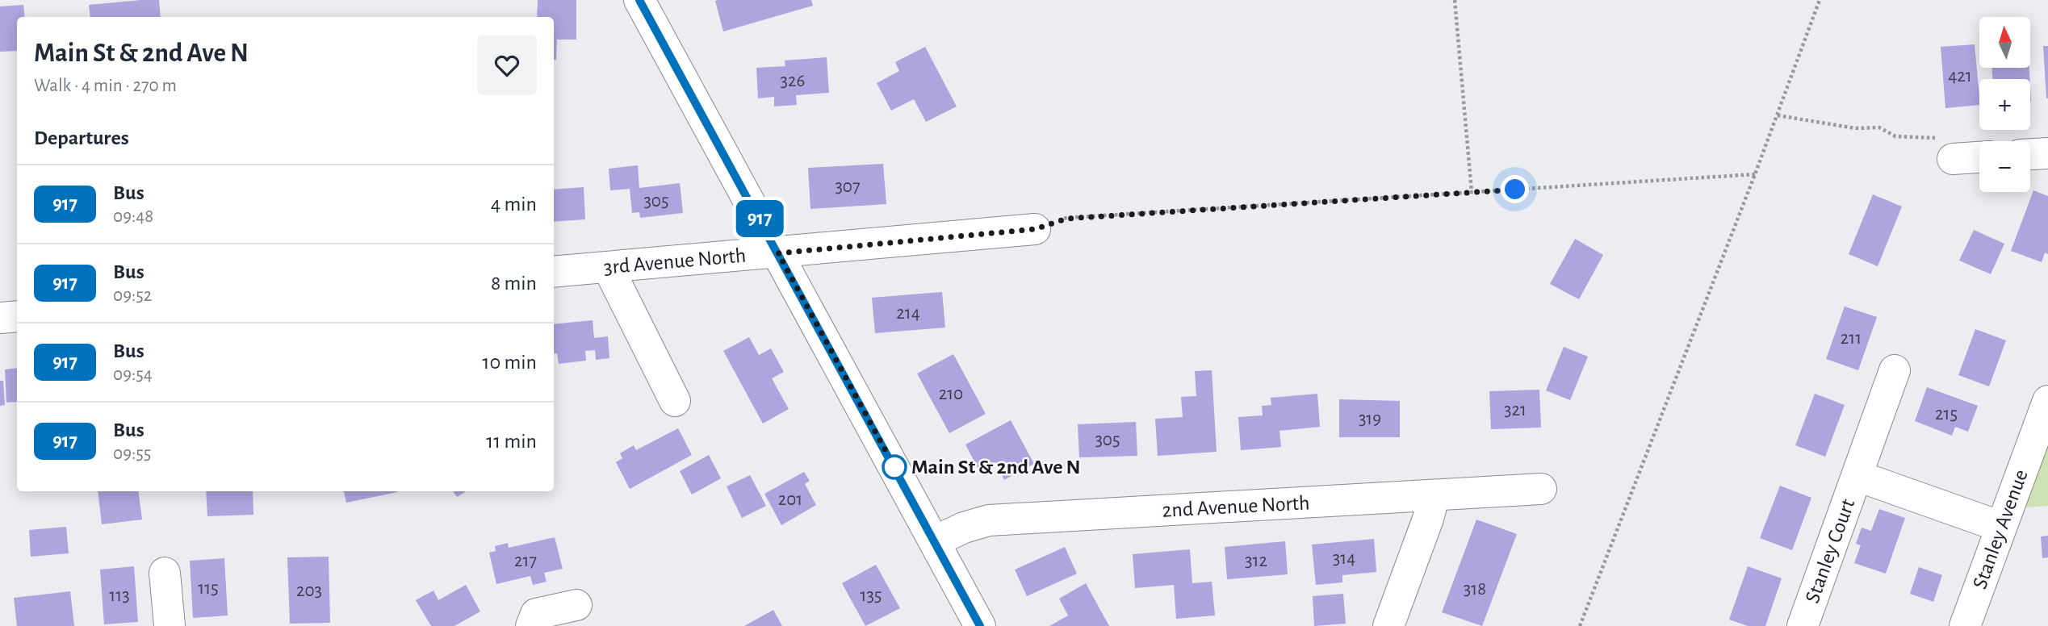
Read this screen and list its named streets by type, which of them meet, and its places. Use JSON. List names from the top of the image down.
{
  "streets": {
    "street": [
      "3rd Avenue North",
      "2nd Avenue North",
      "Stanley Avenue",
      "Stanley Court"
    ]
  },
  "crossings": [
    ["Stanley Avenue", "Stanley Court"]
  ],
  "places": ["Main St & 2nd Ave N"],
  "lines": ["bus line 917"],
  "house_numbers": [
    "421",
    "326",
    "307",
    "305",
    "214",
    "211",
    "210",
    "321",
    "215",
    "319",
    "305",
    "201",
    "314",
    "217",
    "312",
    "115",
    "318",
    "203",
    "113",
    "135"
  ],
  "north": "top",
  "page": {
    "on_map": "917",
    "map_buttons": ["+", "−"],
    "heading": [
      ["Main St & 2nd Ave N", "Walk · 4 min · 270 m"],
      "Departures"
    ],
    "list": [
      {
        "mark": "917",
        "name": "Bus",
        "note": "09:48",
        "value": "4 min"
      },
      {
        "mark": "917",
        "name": "Bus",
        "note": "09:52",
        "value": "8 min"
      },
      {
        "mark": "917",
        "name": "Bus",
        "note": "09:54",
        "value": "10 min"
      },
      {
        "mark": "917",
        "name": "Bus",
        "note": "09:55",
        "value": "11 min"
      }
    ]
  }
}
